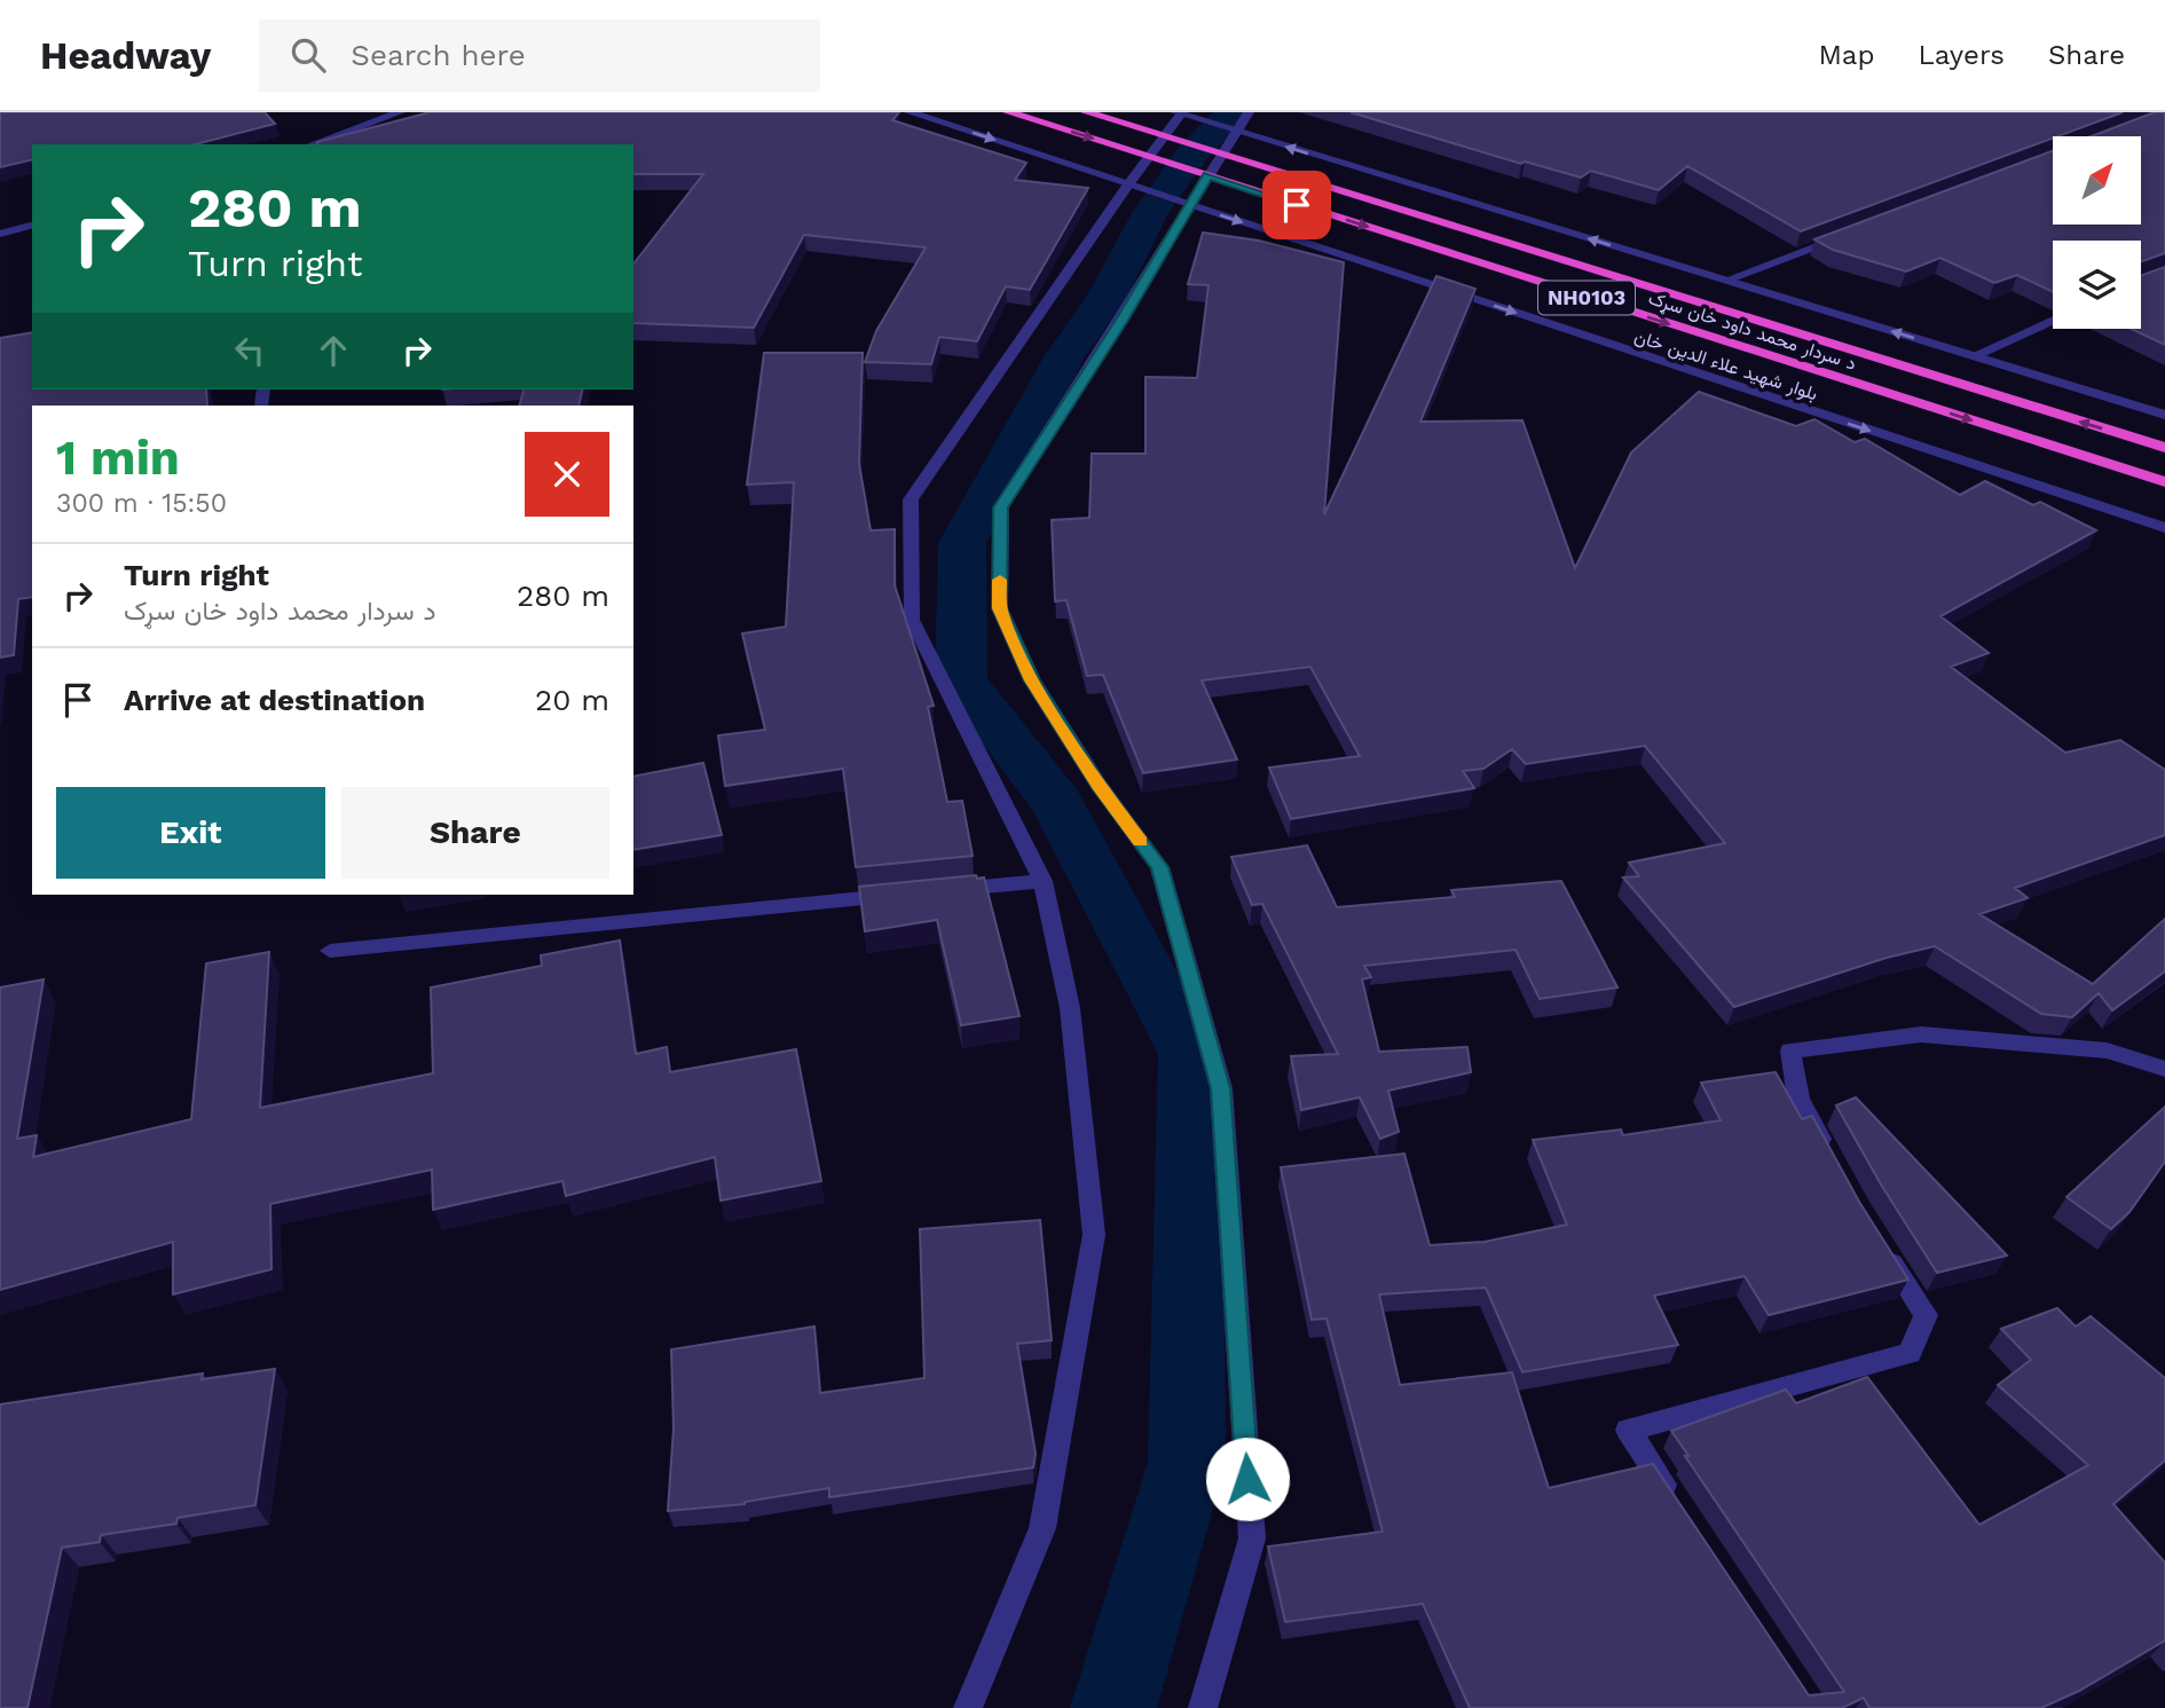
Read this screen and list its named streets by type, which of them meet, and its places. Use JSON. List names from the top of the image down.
{
  "streets": {
    "highway": ["NH0103", "د سردار محمد داود خان سړک"],
    "street": ["بلوار شهید علاء الدین خان"]
  },
  "north": "top right",
  "page": {
    "header": "Headway",
    "search": "Search here",
    "nav": ["Map", "Layers", "Share"],
    "turn": ["280 m", "Turn right"],
    "heading": ["1 min", "300 m · 15:50"],
    "list": [
      {
        "name": "Turn right",
        "note": "د سردار محمد داود خان سړک",
        "value": "280 m"
      },
      {
        "name": "Arrive at destination",
        "value": "20 m"
      }
    ],
    "buttons": ["Exit", "Share"]
  }
}
